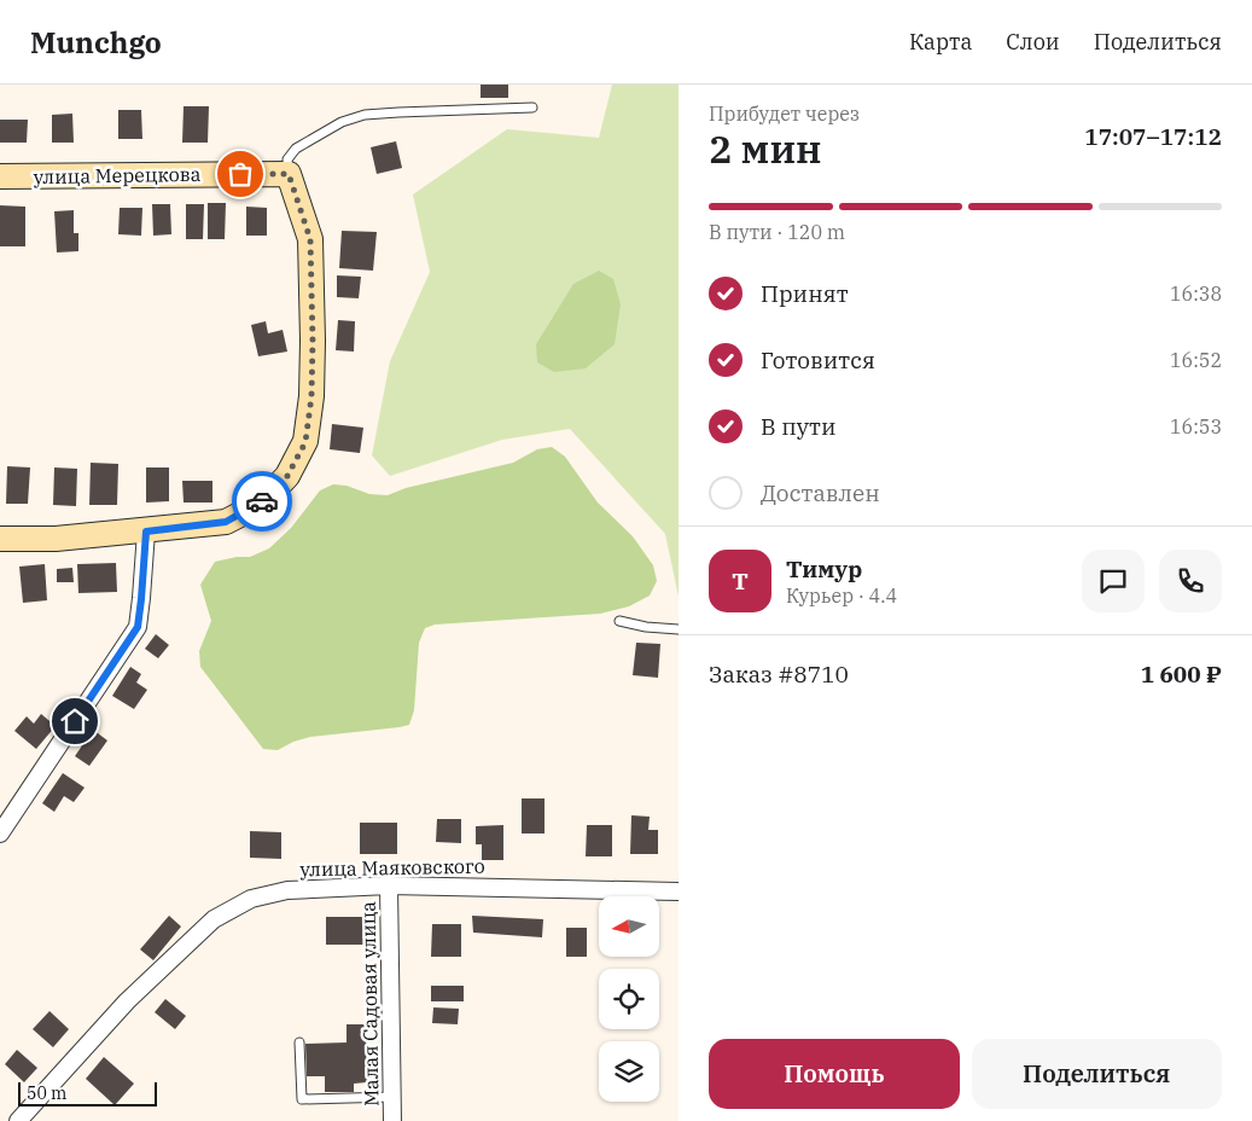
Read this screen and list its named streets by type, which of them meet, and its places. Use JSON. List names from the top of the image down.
{
  "streets": {
    "street": ["улица Мерецкова", "улица Маяковского", "Малая Садовая улица"]
  },
  "crossings": [
    ["улица Маяковского", "Малая Садовая улица"]
  ],
  "scale_bar": "50 m",
  "north": "left",
  "page": {
    "header": "Munchgo",
    "nav": ["Карта", "Слои", "Поделиться"],
    "heading": ["2 мин", "Прибудет через", "17:07–17:12"],
    "panel": [
      "Тимур",
      "Курьер · 4.4",
      "Заказ #8710",
      "1 600 ₽"
    ],
    "bar": "В пути · 120 m",
    "list": [
      ["Принят", "16:38"],
      ["Готовится", "16:52"],
      ["В пути", "16:53"],
      "Доставлен"
    ],
    "round": "Т",
    "buttons": ["Помощь", "Поделиться"],
    "scale": "50 m"
  }
}
